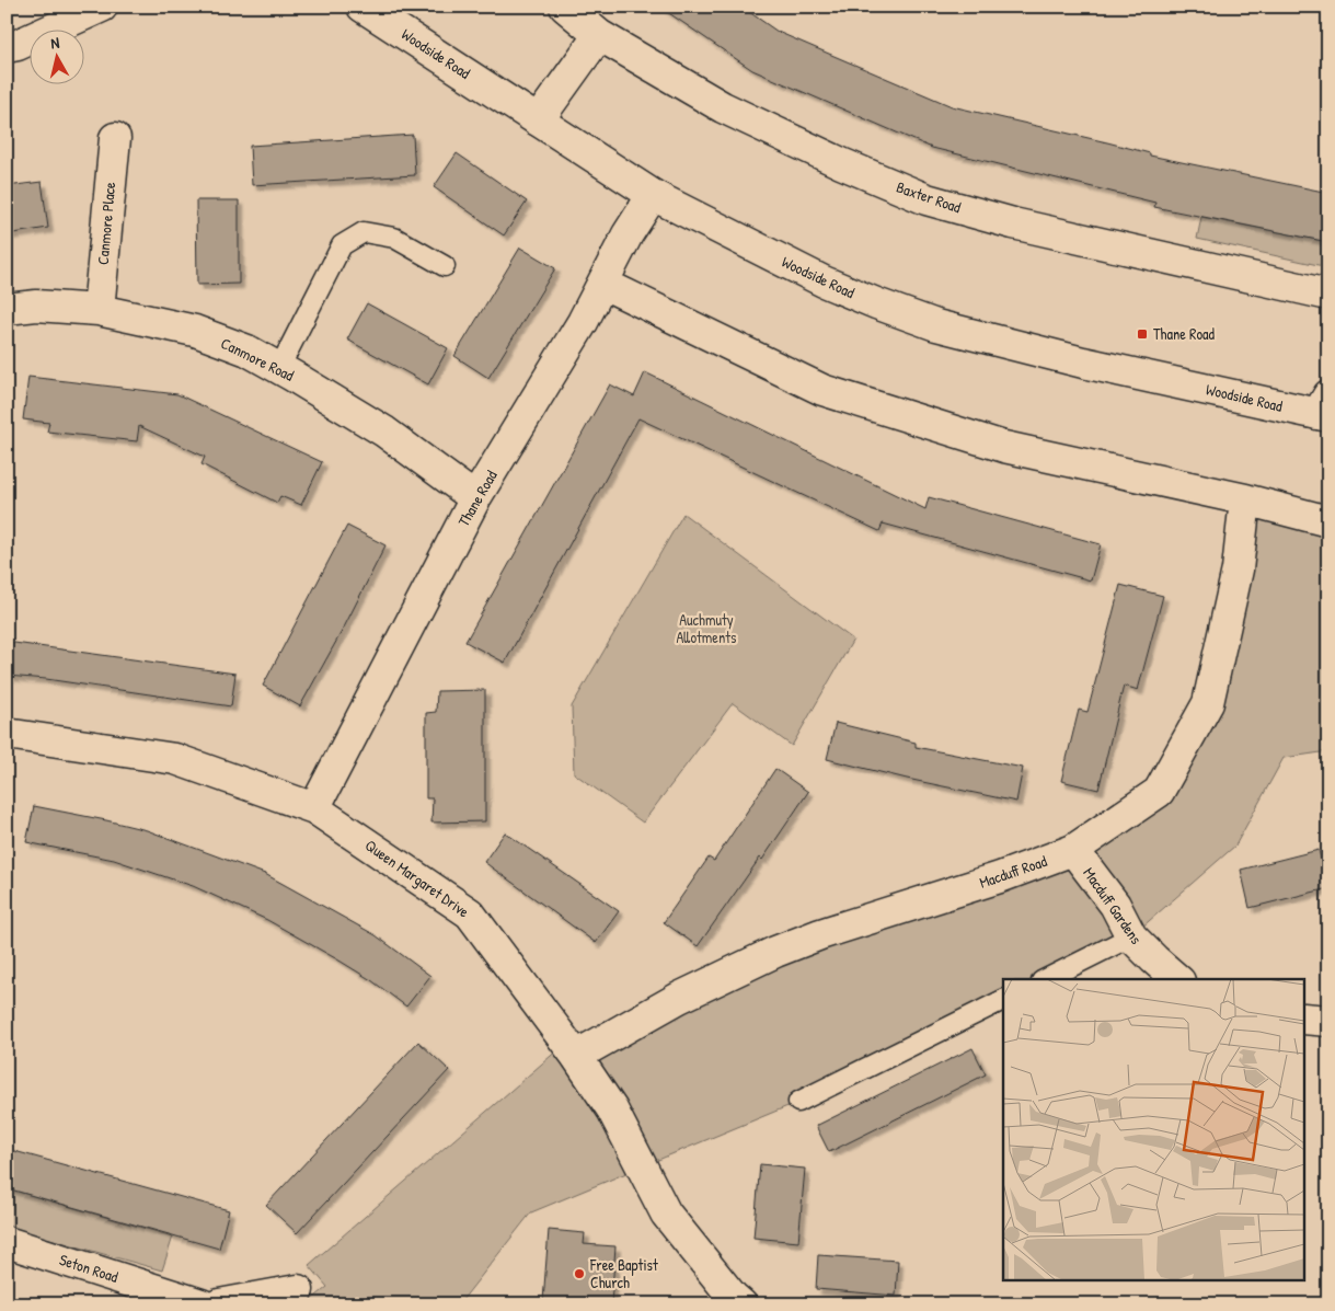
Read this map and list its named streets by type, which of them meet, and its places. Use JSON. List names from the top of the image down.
{
  "streets": {
    "street": [
      "Woodside Road",
      "Baxter Road",
      "Canmore Place",
      "Canmore Road",
      "Thane Road",
      "Macduff Road",
      "Queen Margaret Drive",
      "Macduff Gardens",
      "Seton Road"
    ]
  },
  "crossings": [
    ["Woodside Road", "Thane Road"],
    ["Canmore Place", "Canmore Road"],
    ["Canmore Road", "Thane Road"],
    ["Thane Road", "Queen Margaret Drive"],
    ["Macduff Road", "Queen Margaret Drive"],
    ["Macduff Road", "Macduff Gardens"]
  ],
  "parks": ["Auchmuty Allotments"],
  "places": {
    "transit": ["Thane Road"],
    "other": ["Free Baptist Church"]
  },
  "north": "top"
}
